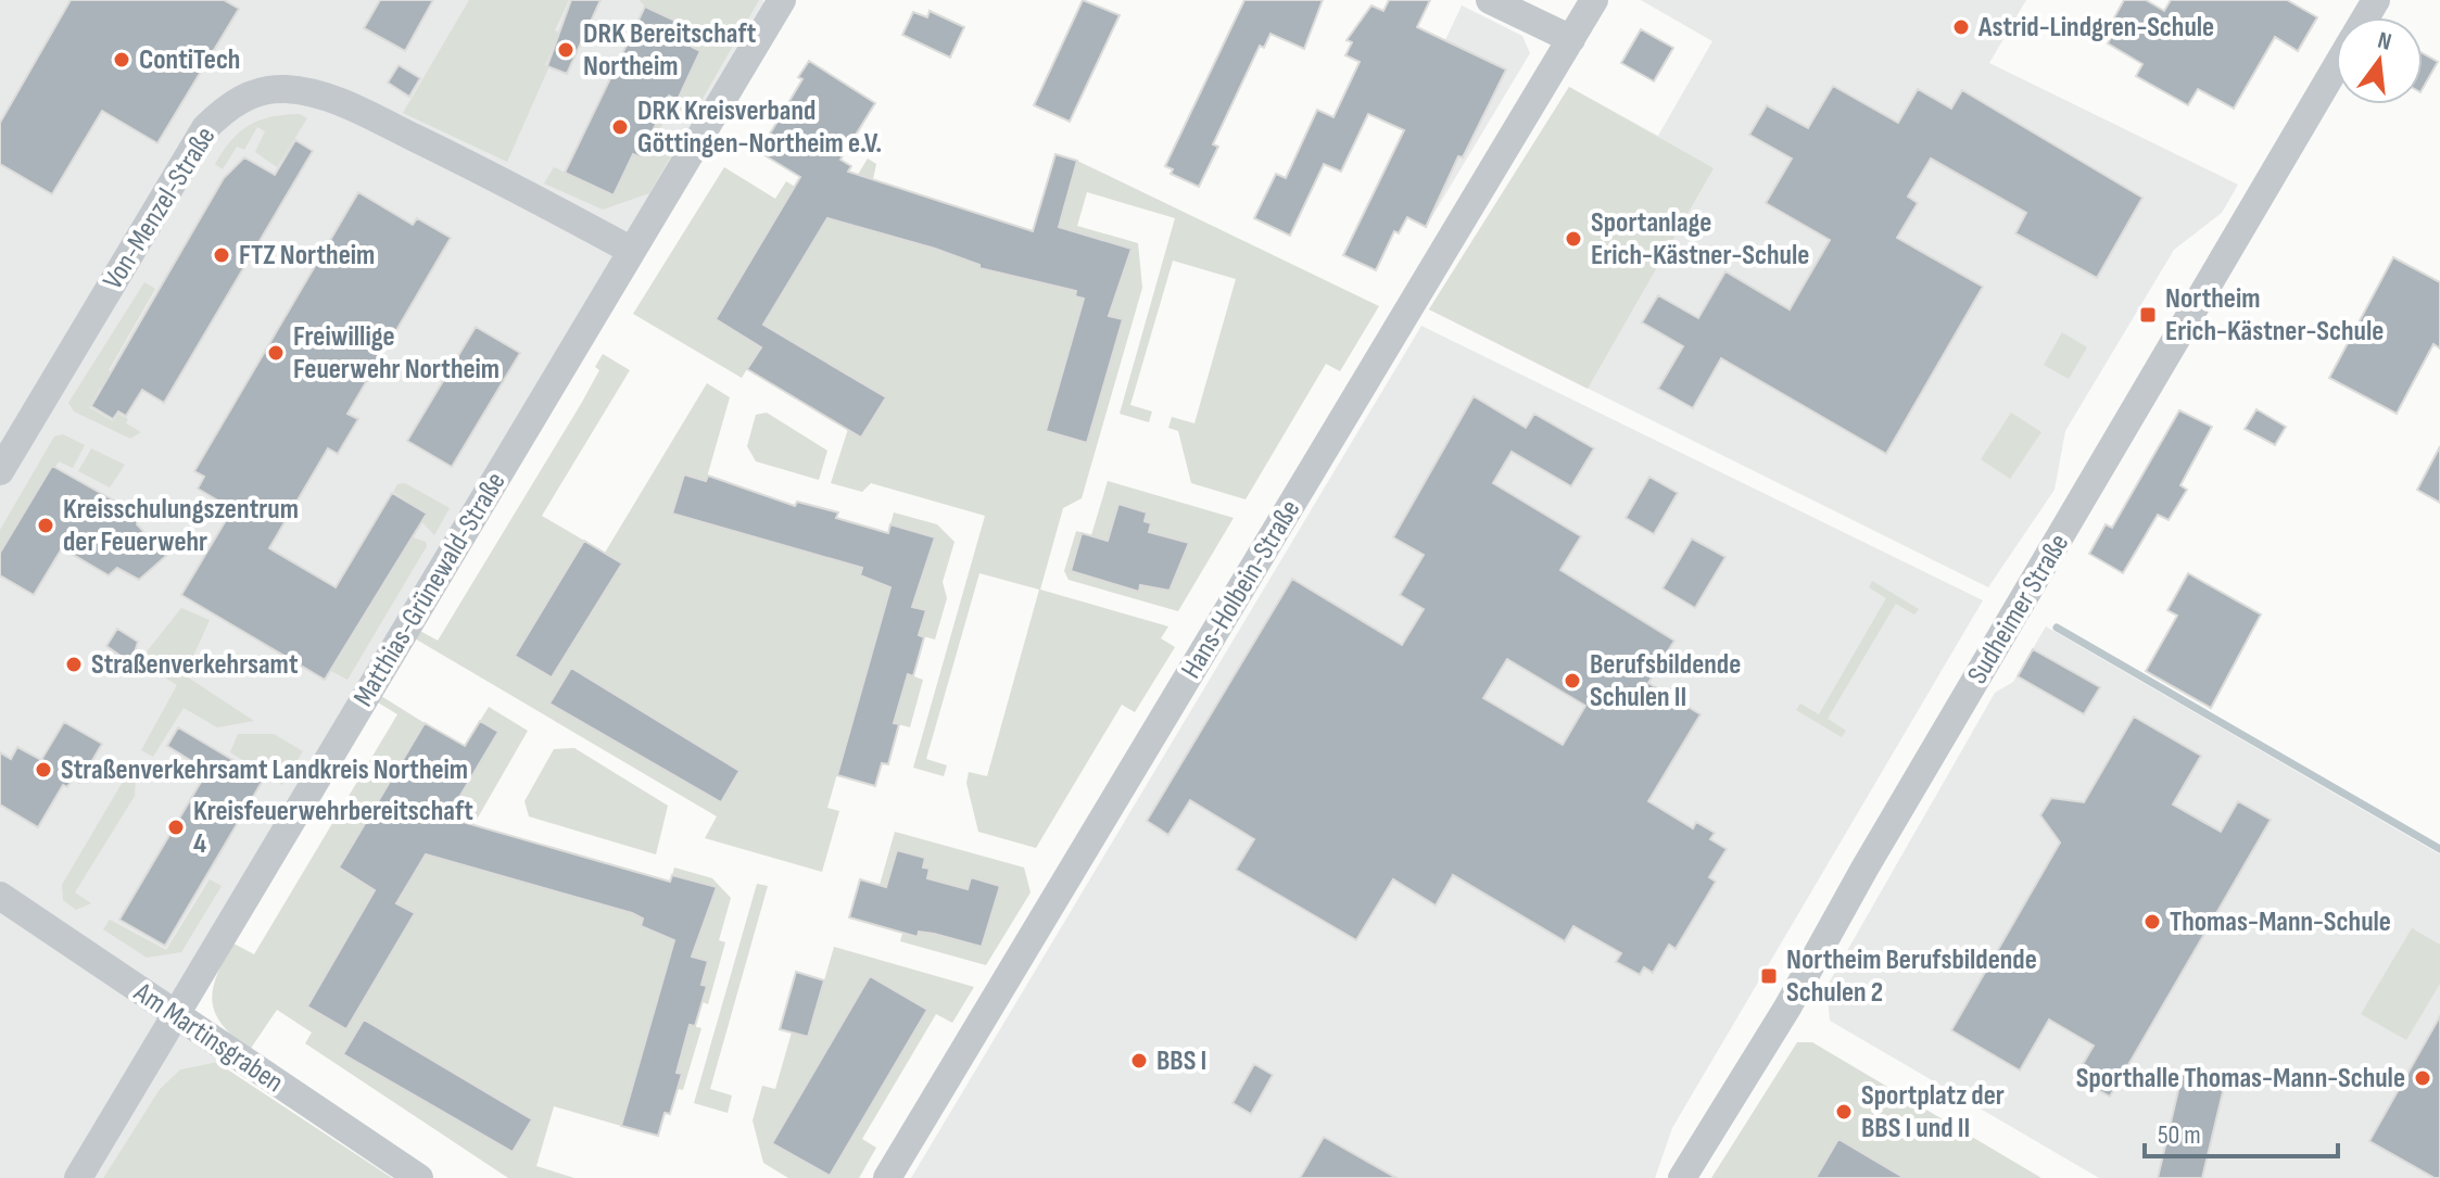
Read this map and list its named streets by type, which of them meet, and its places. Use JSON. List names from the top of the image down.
{
  "streets": {
    "street": [
      "Von-Menzel-Straße",
      "Matthias-Grünewald-Straße",
      "Hans-Holbein-Straße",
      "Sudheimer Straße",
      "Am Martinsgraben"
    ]
  },
  "crossings": [
    ["Von-Menzel-Straße", "Matthias-Grünewald-Straße"],
    ["Matthias-Grünewald-Straße", "Am Martinsgraben"]
  ],
  "places": {
    "other": [
      "Astrid-Lindgren-Schule",
      "DRK Bereitschaft Northeim",
      "ContiTech",
      "DRK Kreisverband Göttingen-Northeim e.V.",
      "Sportanlage Erich-Kästner-Schule",
      "FTZ Northeim",
      "Freiwillige Feuerwehr Northeim",
      "Kreisschulungszentrum der Feuerwehr",
      "Straßenverkehrsamt",
      "Berufsbildende Schulen II",
      "Straßenverkehrsamt Landkreis Northeim",
      "Kreisfeuerwehrbereitschaft 4",
      "Thomas-Mann-Schule",
      "BBS I",
      "Sporthalle Thomas-Mann-Schule",
      "Sportplatz der BBS I und II"
    ],
    "transit": ["Northeim Erich-Kästner-Schule", "Northeim Berufsbildende Schulen 2"]
  },
  "scale_bar": "50 m",
  "north": "top"
}
